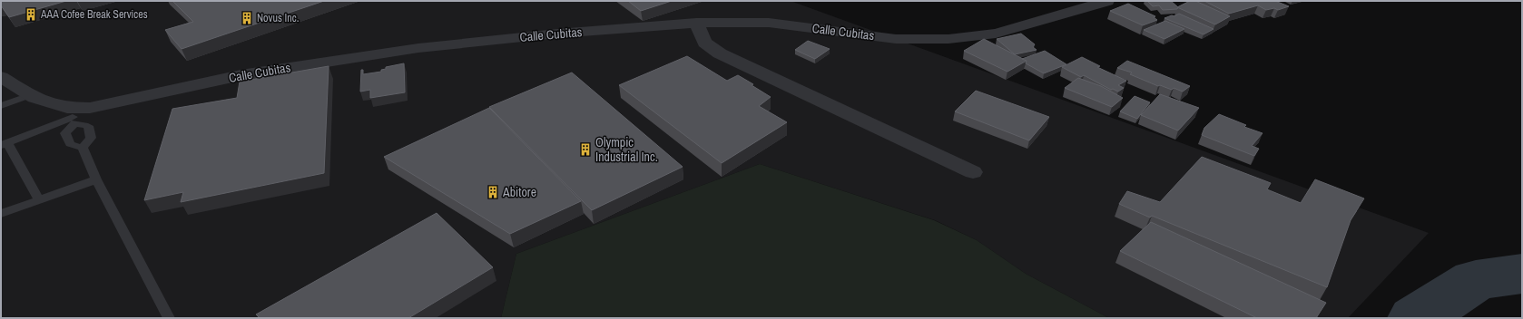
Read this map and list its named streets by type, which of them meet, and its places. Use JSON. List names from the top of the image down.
{
  "streets": {
    "street": ["Calle Cubitas"]
  },
  "places": {
    "building": [
      "AAA Cofee Break Services",
      "Novus Inc.",
      "Olympic Industrial Inc.",
      "Abitore"
    ]
  }
}
